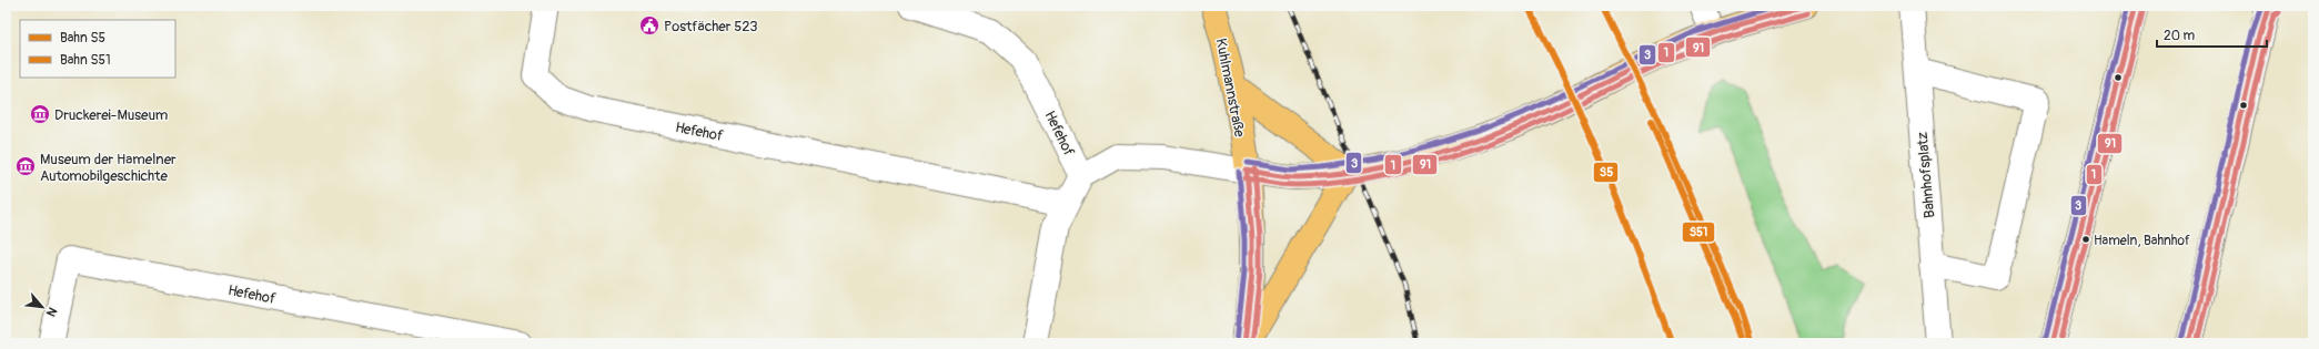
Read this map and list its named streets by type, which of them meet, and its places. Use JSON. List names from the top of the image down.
{
  "streets": {
    "main road": ["Kuhlmannstraße"],
    "street": ["Hefehof", "Bahnhofsplatz"]
  },
  "places": {
    "public building": ["Postfächer 523"],
    "museum": ["Druckerei-Museum", "Museum der Hamelner Automobilgeschichte"],
    "other": ["Hameln, Bahnhof"]
  },
  "lines": [
    "rail line S5",
    "transit line 1",
    "transit line 3",
    "transit line 91",
    "rail line S51"
  ],
  "legend": ["Bahn S5", "Bahn S51"],
  "scale_bar": "20 m",
  "north": "bottom right"
}
